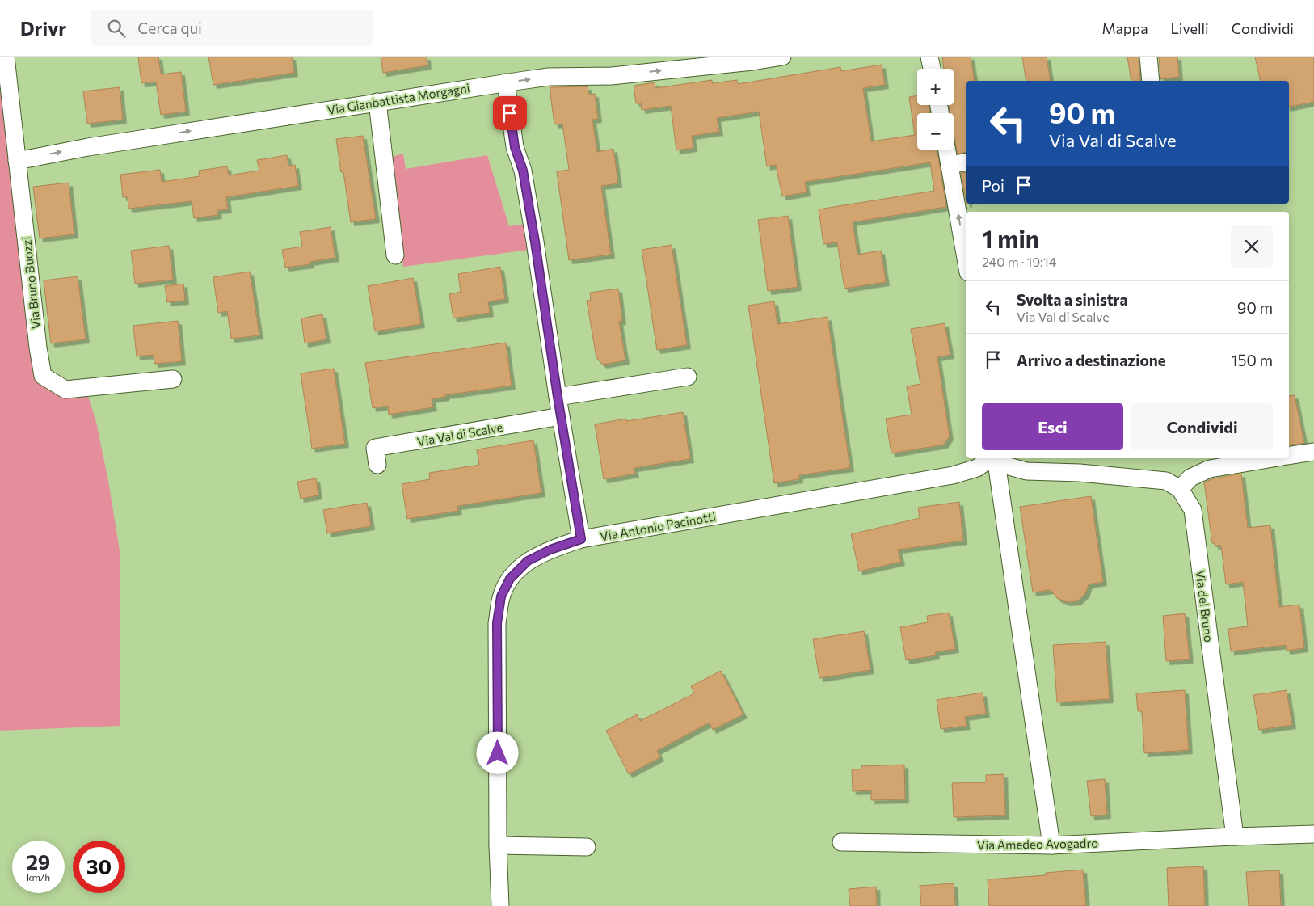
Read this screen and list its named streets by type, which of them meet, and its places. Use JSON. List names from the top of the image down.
{
  "streets": {
    "street": [
      "Via Gianbattista Morgagni",
      "Via Bruno Buozzi",
      "Via Val di Scalve",
      "Via Antonio Pacinotti",
      "Via del Bruno",
      "Via Amedeo Avogadro"
    ]
  },
  "crossings": [
    ["Via Gianbattista Morgagni", "Via Bruno Buozzi"],
    ["Via del Bruno", "Via Amedeo Avogadro"]
  ],
  "one_way": ["Via Gianbattista Morgagni"],
  "page": {
    "header": "Drivr",
    "search": "Cerca qui",
    "nav": ["Mappa", "Livelli", "Condividi"],
    "map_buttons": ["+", "−"],
    "turn": ["90 m", "Via Val di Scalve"],
    "then": "Poi",
    "heading": ["1 min", "240 m · 19:14"],
    "list": [
      {
        "name": "Svolta a sinistra",
        "note": "Via Val di Scalve",
        "value": "90 m"
      },
      {
        "name": "Arrivo a destinazione",
        "value": "150 m"
      }
    ],
    "buttons": ["Esci", "Condividi"],
    "speed": "29 km/h",
    "limit": "30"
  }
}
